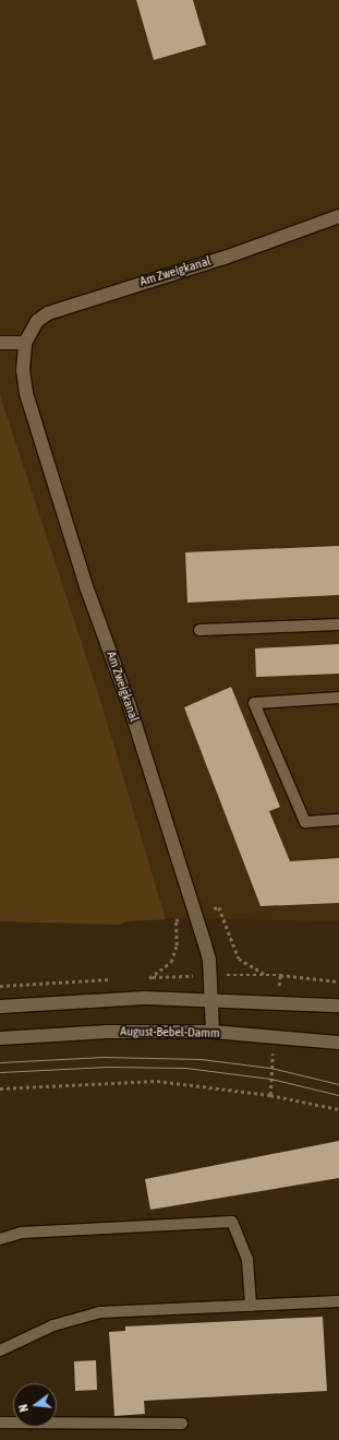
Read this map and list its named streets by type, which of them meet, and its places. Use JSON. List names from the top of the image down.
{
  "streets": {
    "street": ["Am Zweigkanal", "August-Bebel-Damm"]
  },
  "crossings": [
    ["Am Zweigkanal", "August-Bebel-Damm"]
  ],
  "north": "left"
}
